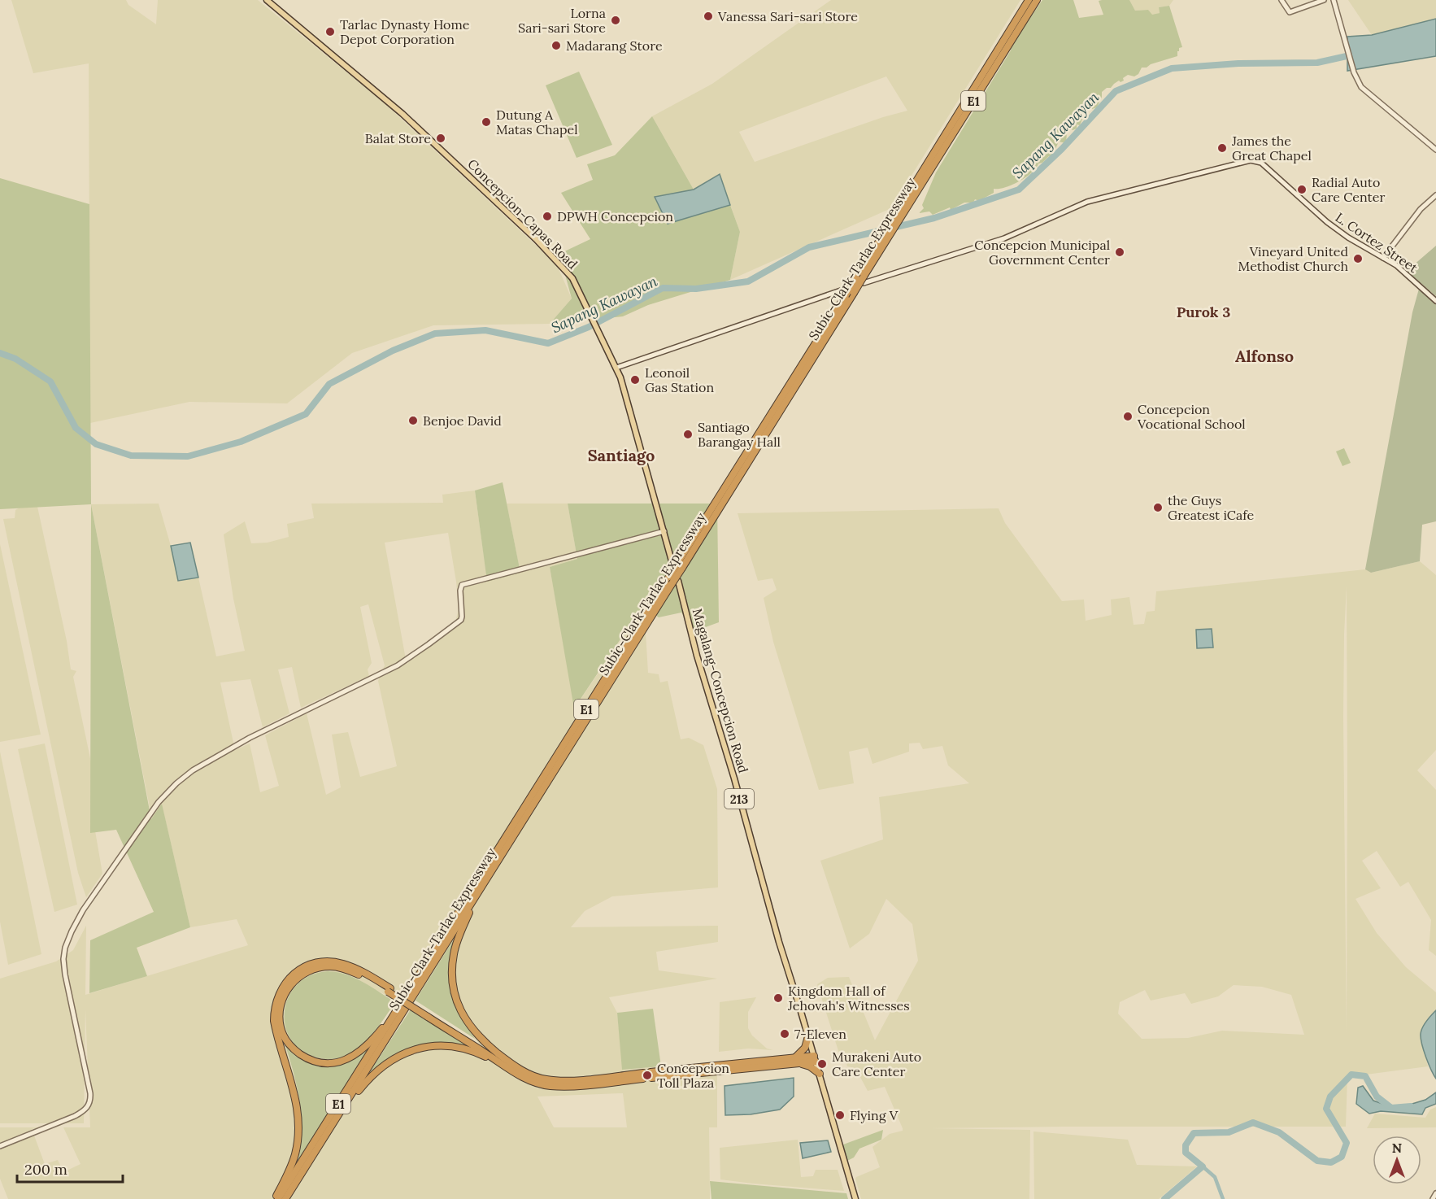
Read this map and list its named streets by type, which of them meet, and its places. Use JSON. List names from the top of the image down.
{
  "streets": {
    "highway": ["E1", "Subic-Clark-Tarlac Expressway"],
    "main road": ["Concepcion-Capas Road", "Magalang-Concepcion Road", "213"],
    "street": ["L. Cortez Street"]
  },
  "crossings": [
    ["L. Cortez Street", "Subic-Clark-Tarlac Expressway"],
    ["Subic-Clark-Tarlac Expressway", "Magalang-Concepcion Road"]
  ],
  "districts": ["Purok 3", "Alfonso", "Santiago"],
  "water": ["Sapang Kawayan"],
  "places": [
    "Vanessa Sari-sari Store",
    "Lorna Sari-sari Store",
    "Tarlac Dynasty Home Depot Corporation",
    "Madarang Store",
    "Dutung A Matas Chapel",
    "Balat Store",
    "James the Great Chapel",
    "Radial Auto Care Center",
    "DPWH Concepcion",
    "Concepcion Municipal Government Center",
    "Vineyard United Methodist Church",
    "Leonoil Gas Station",
    "Concepcion Vocational School",
    "Benjoe David",
    "Santiago Barangay Hall",
    "the Guys Greatest iCafe",
    "Kingdom Hall of Jehovah's Witnesses",
    "7-Eleven",
    "Murakeni Auto Care Center",
    "Concepcion Toll Plaza",
    "Flying V"
  ],
  "scale_bar": "200 m",
  "north": "top"
}
